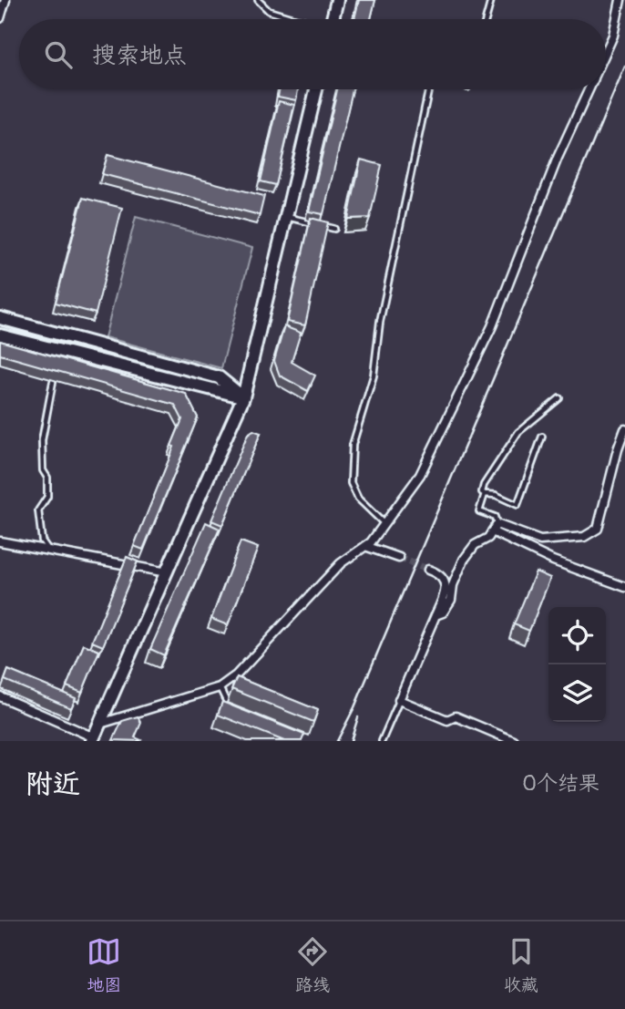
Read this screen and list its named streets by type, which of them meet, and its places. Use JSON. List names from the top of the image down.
{
  "page": {
    "search": "搜索地点",
    "heading": ["附近", "0个结果"],
    "nav": ["地图", "路线", "收藏"]
  }
}
